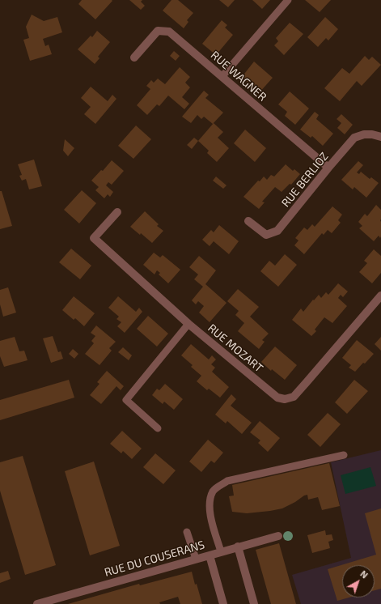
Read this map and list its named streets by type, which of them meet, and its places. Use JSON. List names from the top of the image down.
{
  "streets": {
    "street": [
      "RUE WAGNER",
      "RUE BERLIOZ",
      "RUE MOZART",
      "RUE DU COUSERANS"
    ]
  },
  "crossings": [
    ["RUE WAGNER", "RUE BERLIOZ"]
  ],
  "north": "top right"
}
